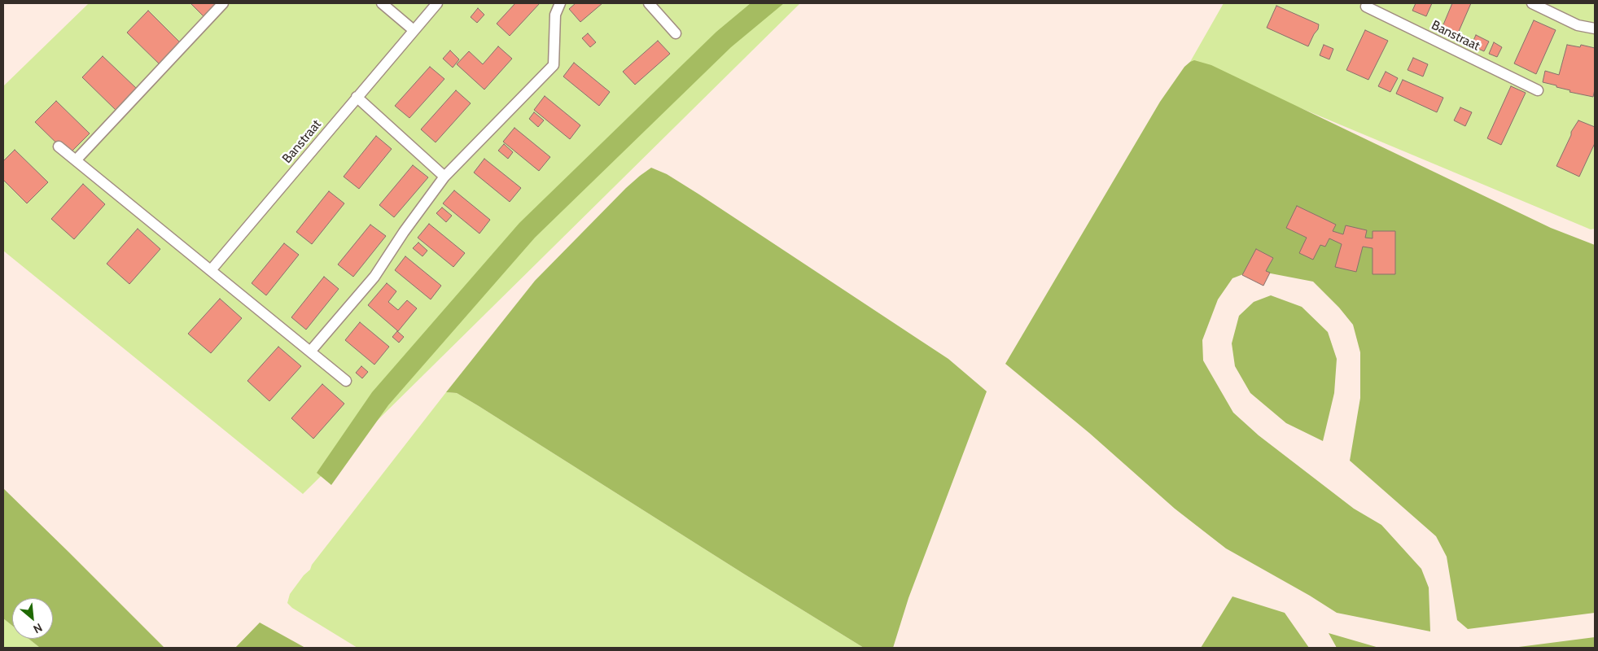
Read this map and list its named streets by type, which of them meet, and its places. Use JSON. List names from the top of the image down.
{
  "streets": {
    "lane": ["Banstraat"]
  },
  "north": "bottom right"
}
